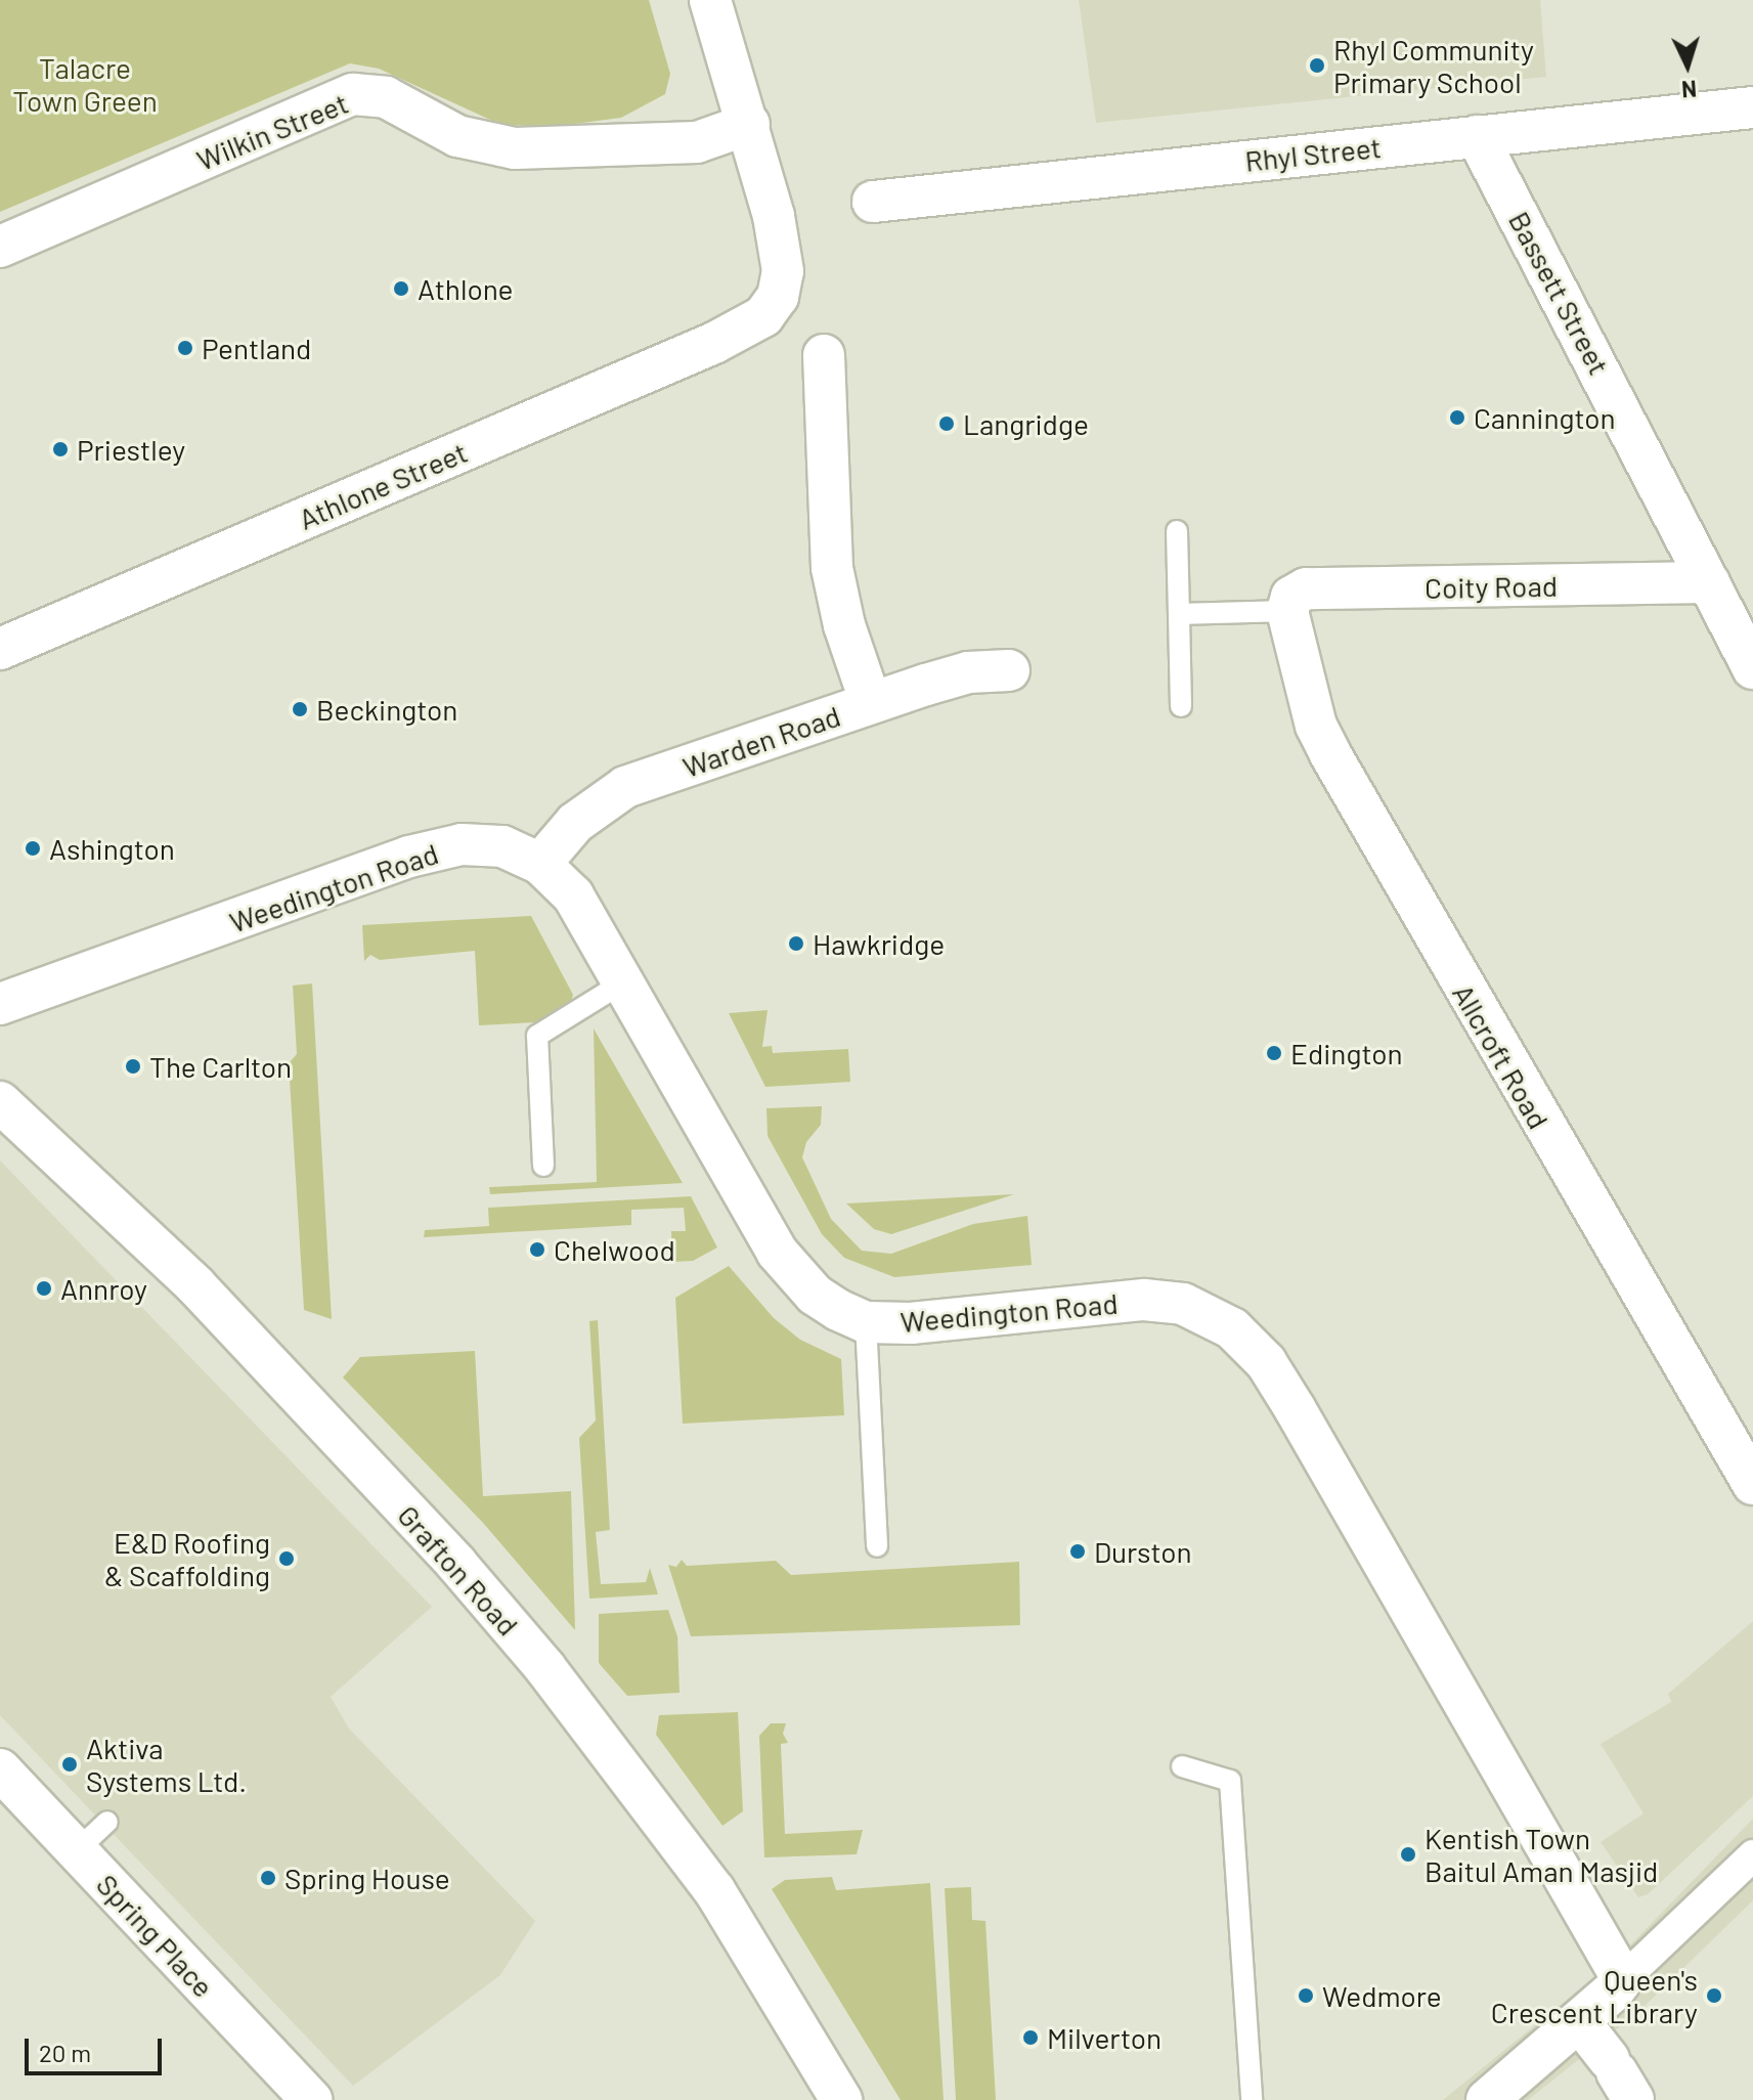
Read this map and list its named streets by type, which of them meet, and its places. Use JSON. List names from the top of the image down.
{
  "streets": {
    "street": [
      "Wilkin Street",
      "Rhyl Street",
      "Bassett Street",
      "Athlone Street",
      "Coity Road",
      "Warden Road",
      "Weedington Road",
      "Allcroft Road",
      "Grafton Road",
      "Spring Place"
    ]
  },
  "crossings": [
    ["Wilkin Street", "Athlone Street"],
    ["Rhyl Street", "Bassett Street"],
    ["Bassett Street", "Coity Road"],
    ["Coity Road", "Allcroft Road"],
    ["Warden Road", "Weedington Road"]
  ],
  "parks": ["Talacre Town Green"],
  "places": [
    "Rhyl Community Primary School",
    "Athlone",
    "Pentland",
    "Cannington",
    "Langridge",
    "Priestley",
    "Beckington",
    "Ashington",
    "Hawkridge",
    "Edington",
    "The Carlton",
    "Chelwood",
    "Annroy",
    "Durston",
    "E&D Roofing & Scaffolding",
    "Aktiva Systems Ltd.",
    "Kentish Town Baitul Aman Masjid",
    "Spring House",
    "Wedmore",
    "Queen's Crescent Library",
    "Milverton"
  ],
  "scale_bar": "20 m",
  "north": "bottom"
}
